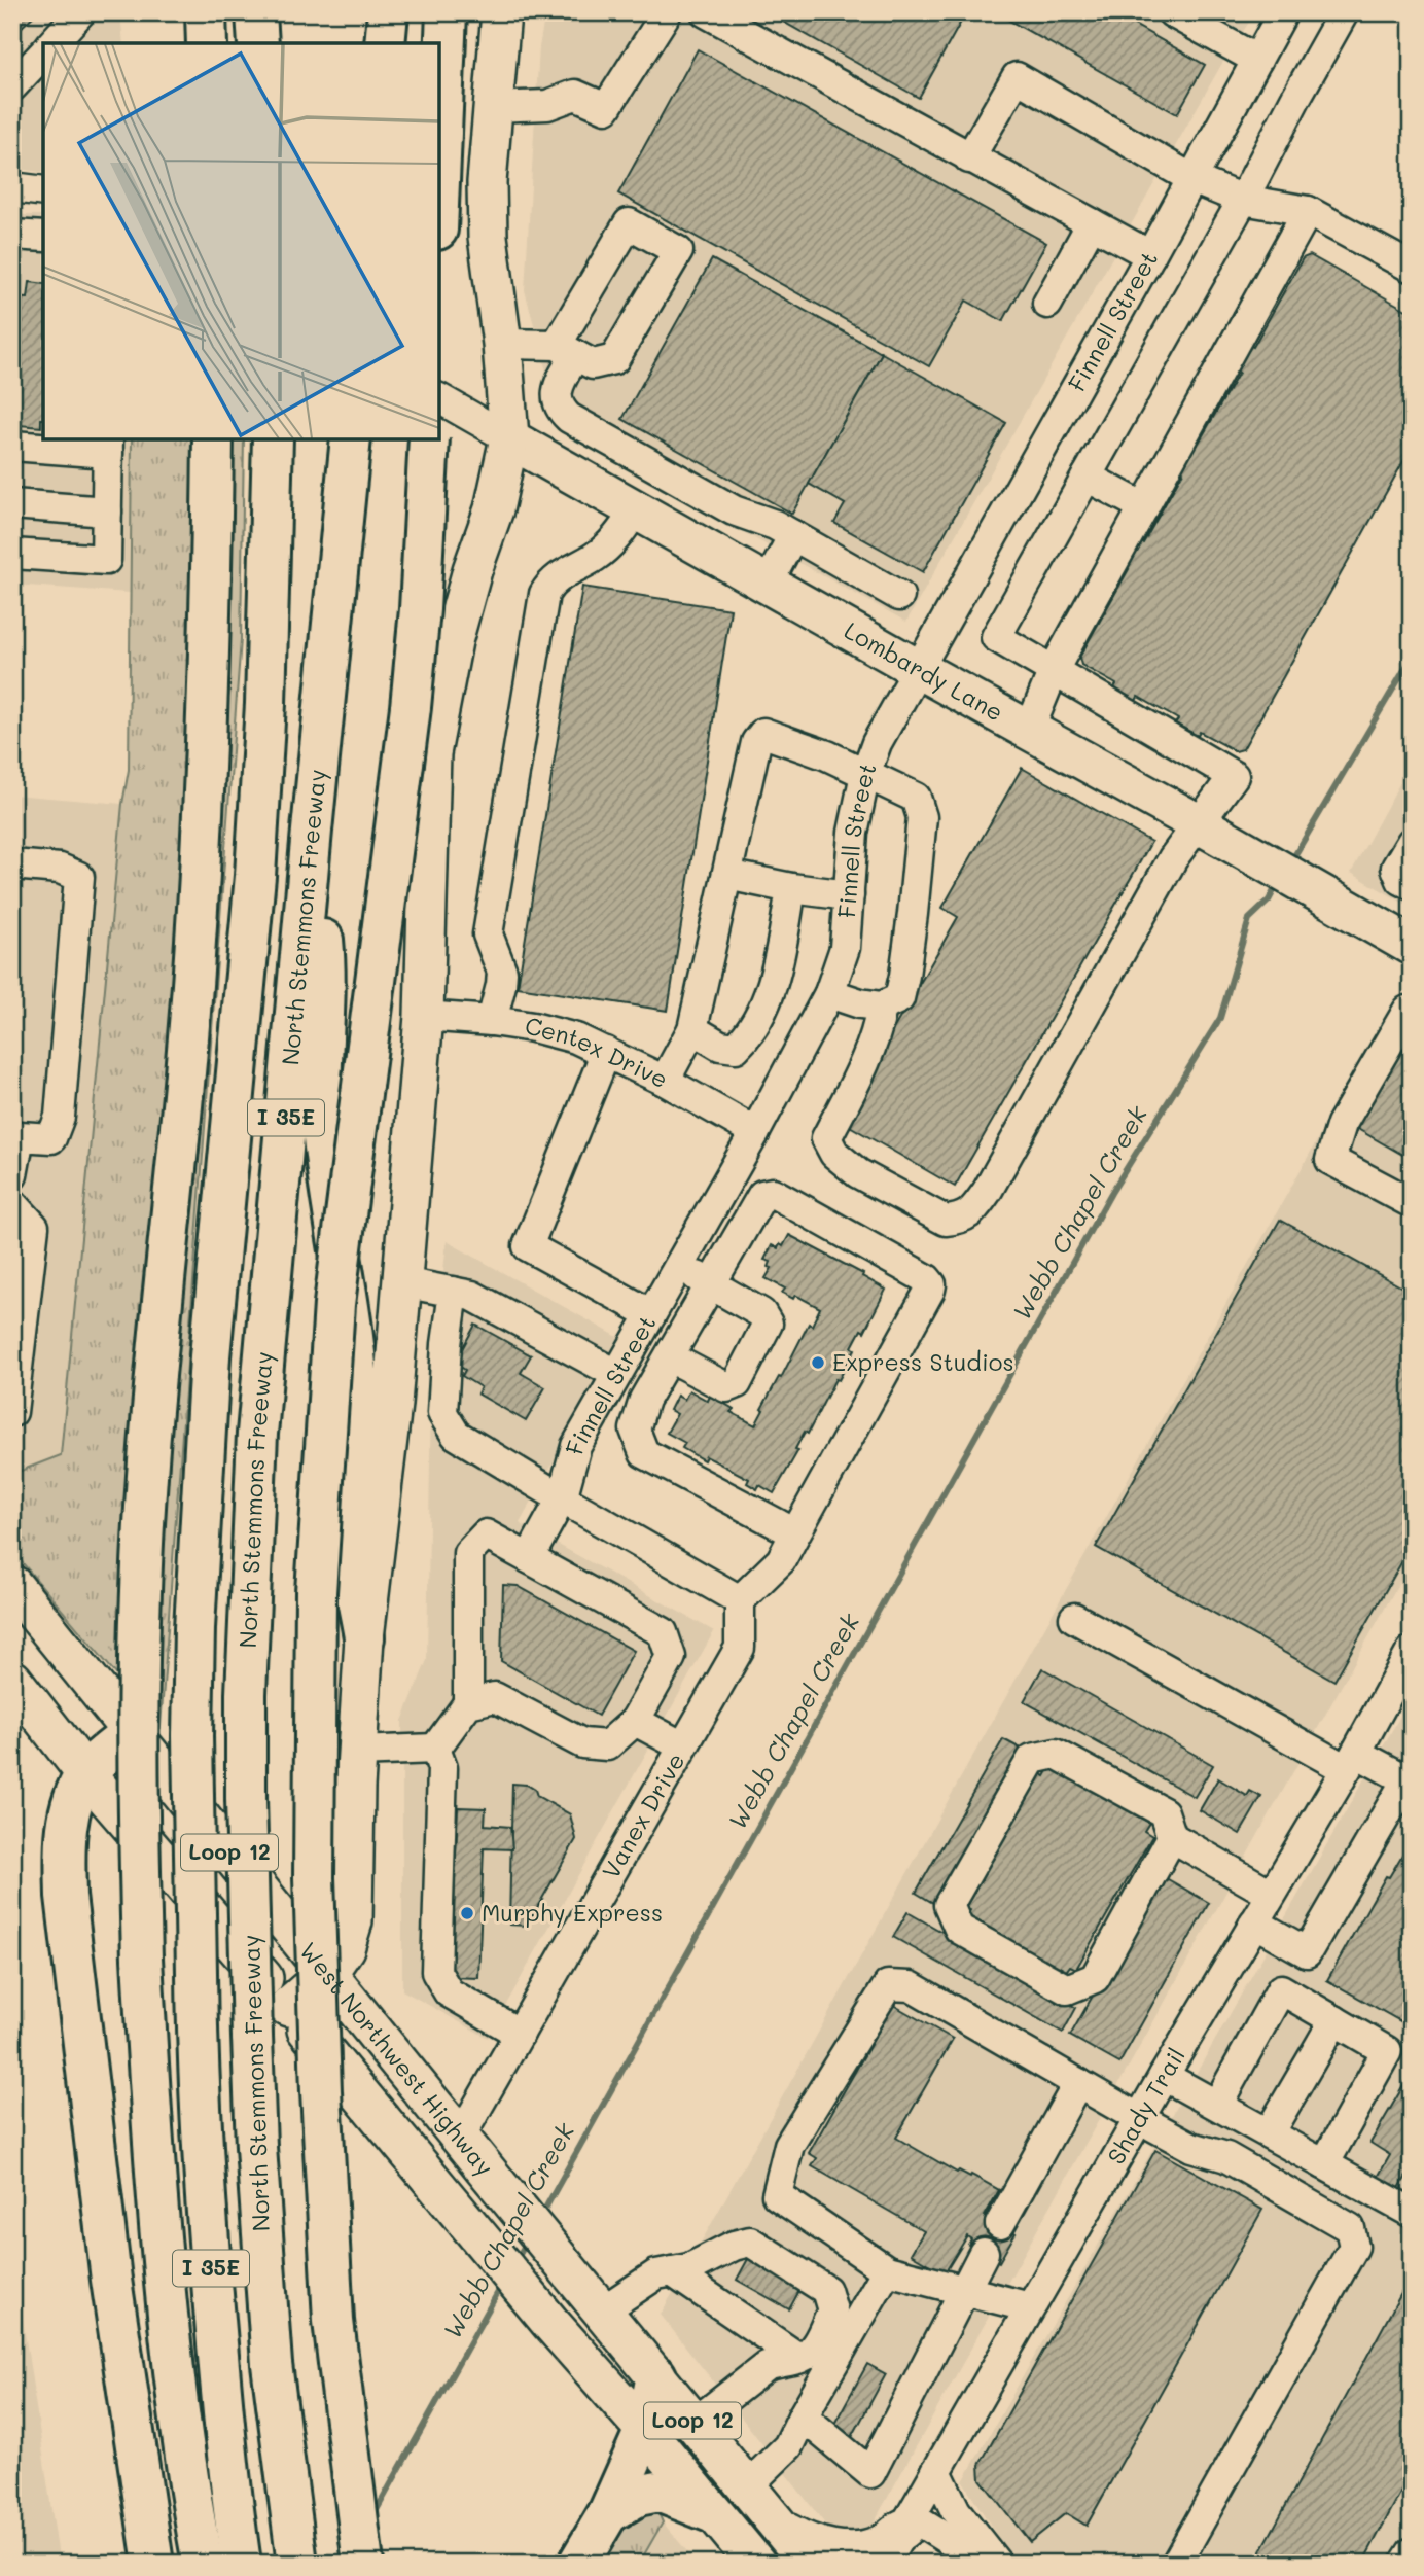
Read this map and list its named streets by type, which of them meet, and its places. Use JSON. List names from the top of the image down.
{
  "streets": {
    "highway": ["North Stemmons Freeway", "I 35E"],
    "main road": ["Lombardy Lane", "Loop 12", "West Northwest Highway"],
    "street": [
      "Finnell Street",
      "Centex Drive",
      "Vanex Drive",
      "Shady Trail"
    ]
  },
  "crossings": [
    ["Finnell Street", "Lombardy Lane"],
    ["Finnell Street", "Centex Drive"],
    ["Lombardy Lane", "North Stemmons Freeway"],
    ["North Stemmons Freeway", "Centex Drive"],
    ["North Stemmons Freeway", "West Northwest Highway"],
    ["Vanex Drive", "West Northwest Highway"]
  ],
  "water": ["Webb Chapel Creek"],
  "places": ["Express Studios", "Murphy Express"]
}
